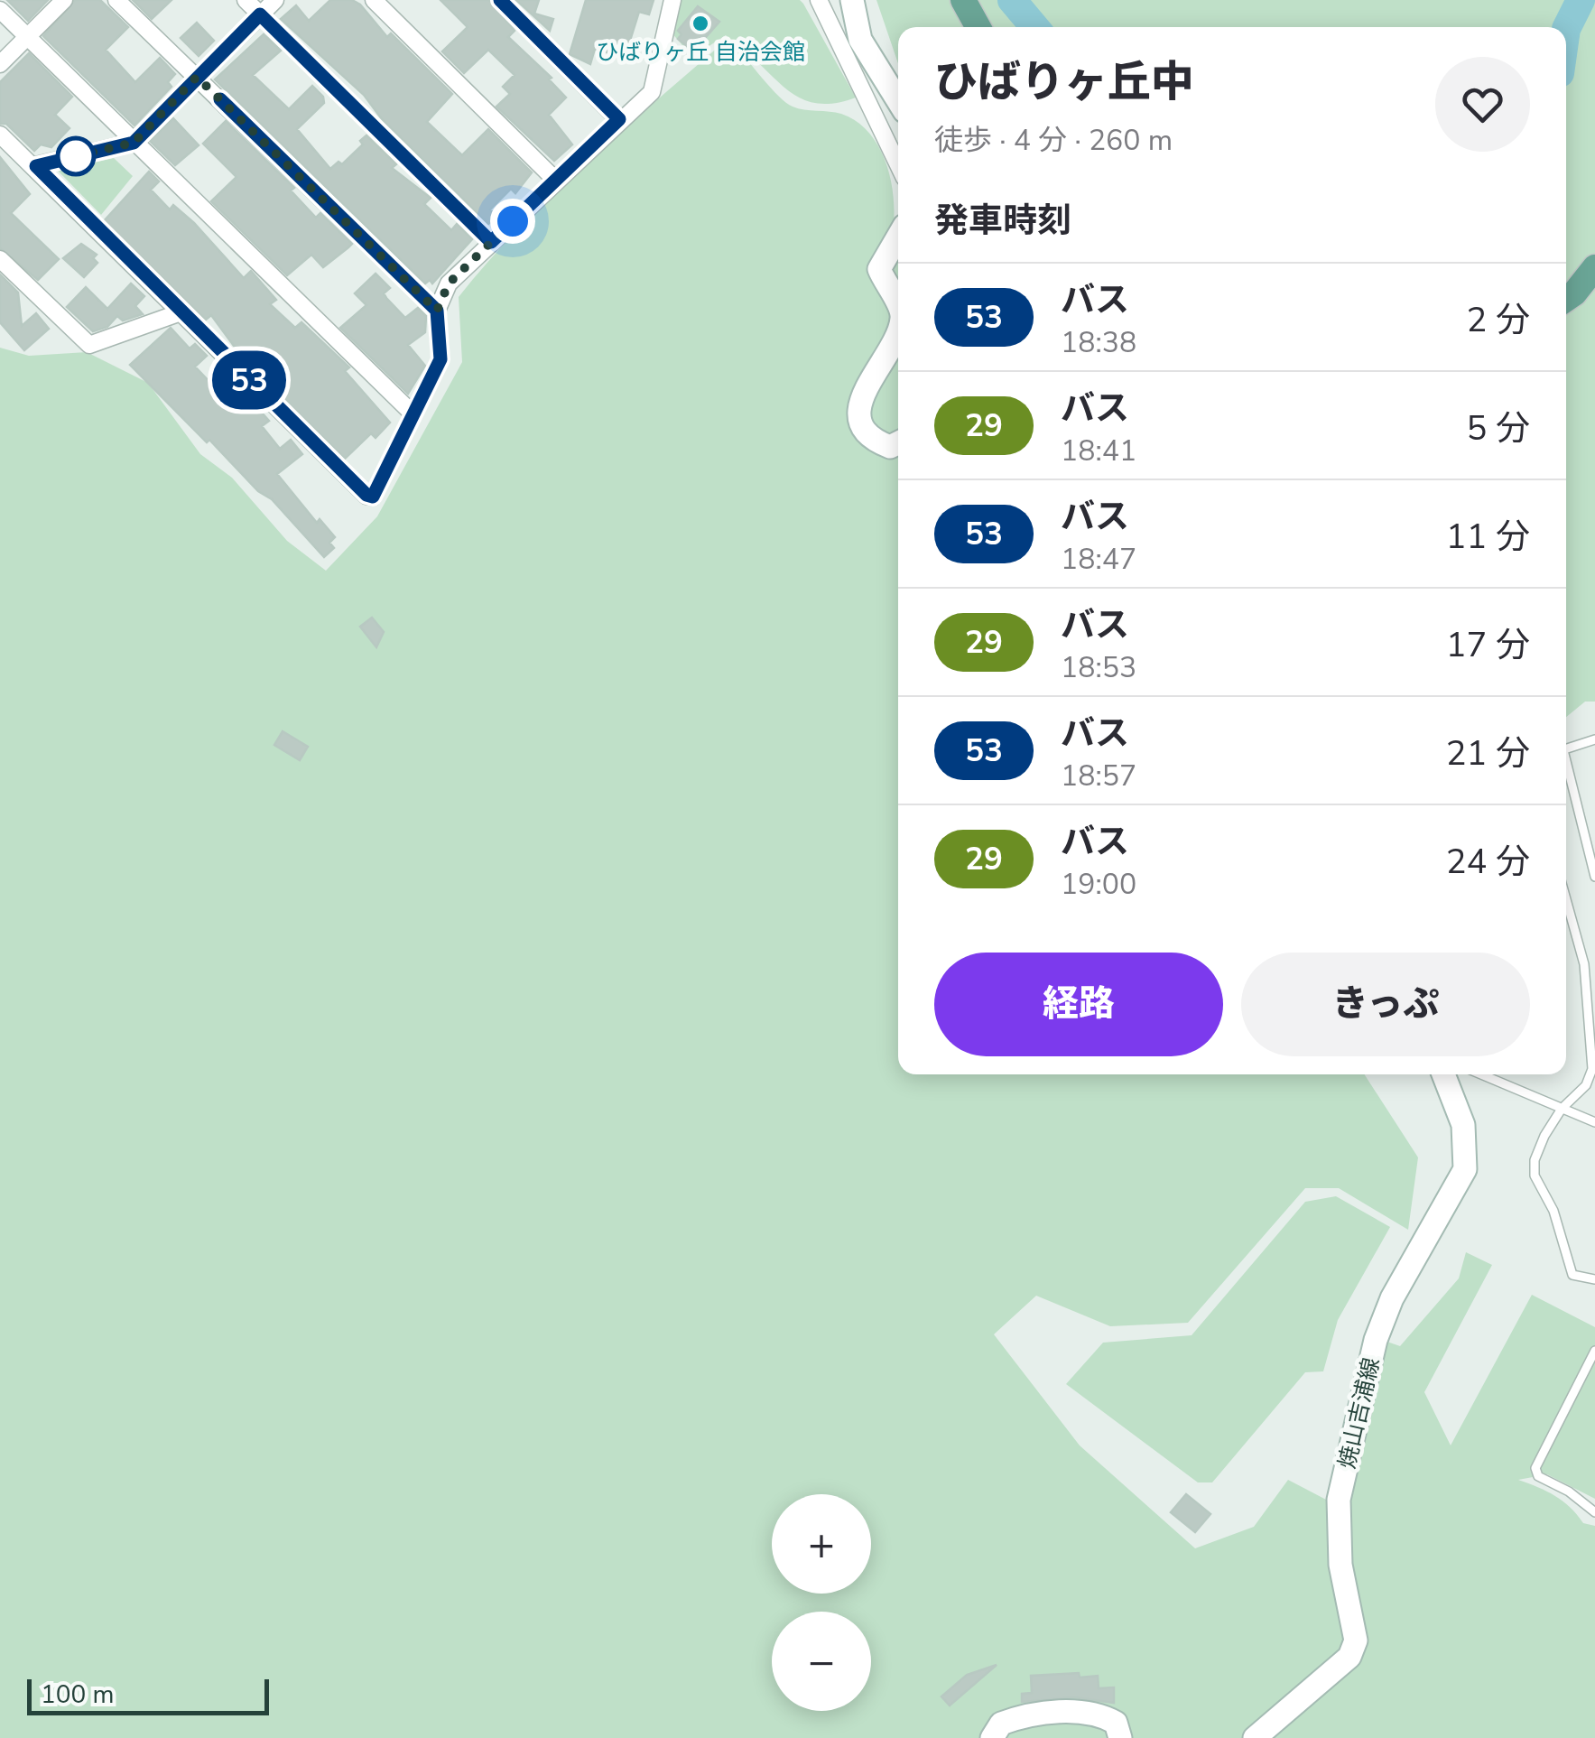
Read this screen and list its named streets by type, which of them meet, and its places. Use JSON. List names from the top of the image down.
{
  "streets": {
    "main road": ["焼山吉浦線"]
  },
  "places": ["ひばりヶ丘 自治会館"],
  "lines": ["bus line 53"],
  "scale_bar": "100 m",
  "page": {
    "on_map": "53",
    "heading": [
      ["ひばりヶ丘中", "徒歩 · 4 分 · 260 m"],
      "発車時刻"
    ],
    "list": [
      {
        "mark": "53",
        "name": "バス",
        "note": "18:38",
        "value": "2 分"
      },
      {
        "mark": "29",
        "name": "バス",
        "note": "18:41",
        "value": "5 分"
      },
      {
        "mark": "53",
        "name": "バス",
        "note": "18:47",
        "value": "11 分"
      },
      {
        "mark": "29",
        "name": "バス",
        "note": "18:53",
        "value": "17 分"
      },
      {
        "mark": "53",
        "name": "バス",
        "note": "18:57",
        "value": "21 分"
      },
      {
        "mark": "29",
        "name": "バス",
        "note": "19:00",
        "value": "24 分"
      }
    ],
    "buttons": ["経路", "きっぷ"],
    "map_buttons": ["+", "−"],
    "scale": "100 m"
  }
}
